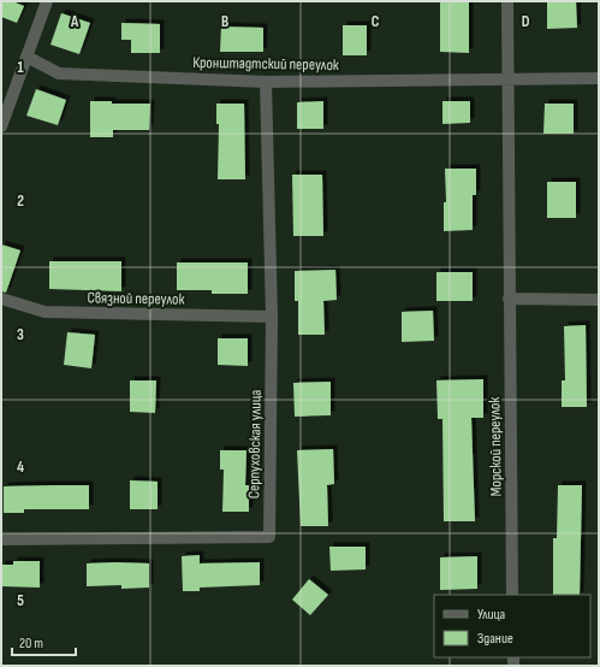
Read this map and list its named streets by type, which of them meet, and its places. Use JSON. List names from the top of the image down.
{
  "streets": {
    "street": [
      "Кронштадтский переулок",
      "Связной переулок",
      "Серпуховская улица",
      "Морской переулок"
    ]
  },
  "crossings": [
    ["Кронштадтский переулок", "Серпуховская улица"],
    ["Кронштадтский переулок", "Морской переулок"],
    ["Связной переулок", "Серпуховская улица"]
  ],
  "legend": ["Улица", "Здание"],
  "scale_bar": "20 m",
  "grid": {
    "columns": [
      "A",
      "B",
      "C",
      "D"
    ],
    "rows": [
      "1",
      "2",
      "3",
      "4",
      "5"
    ]
  }
}
